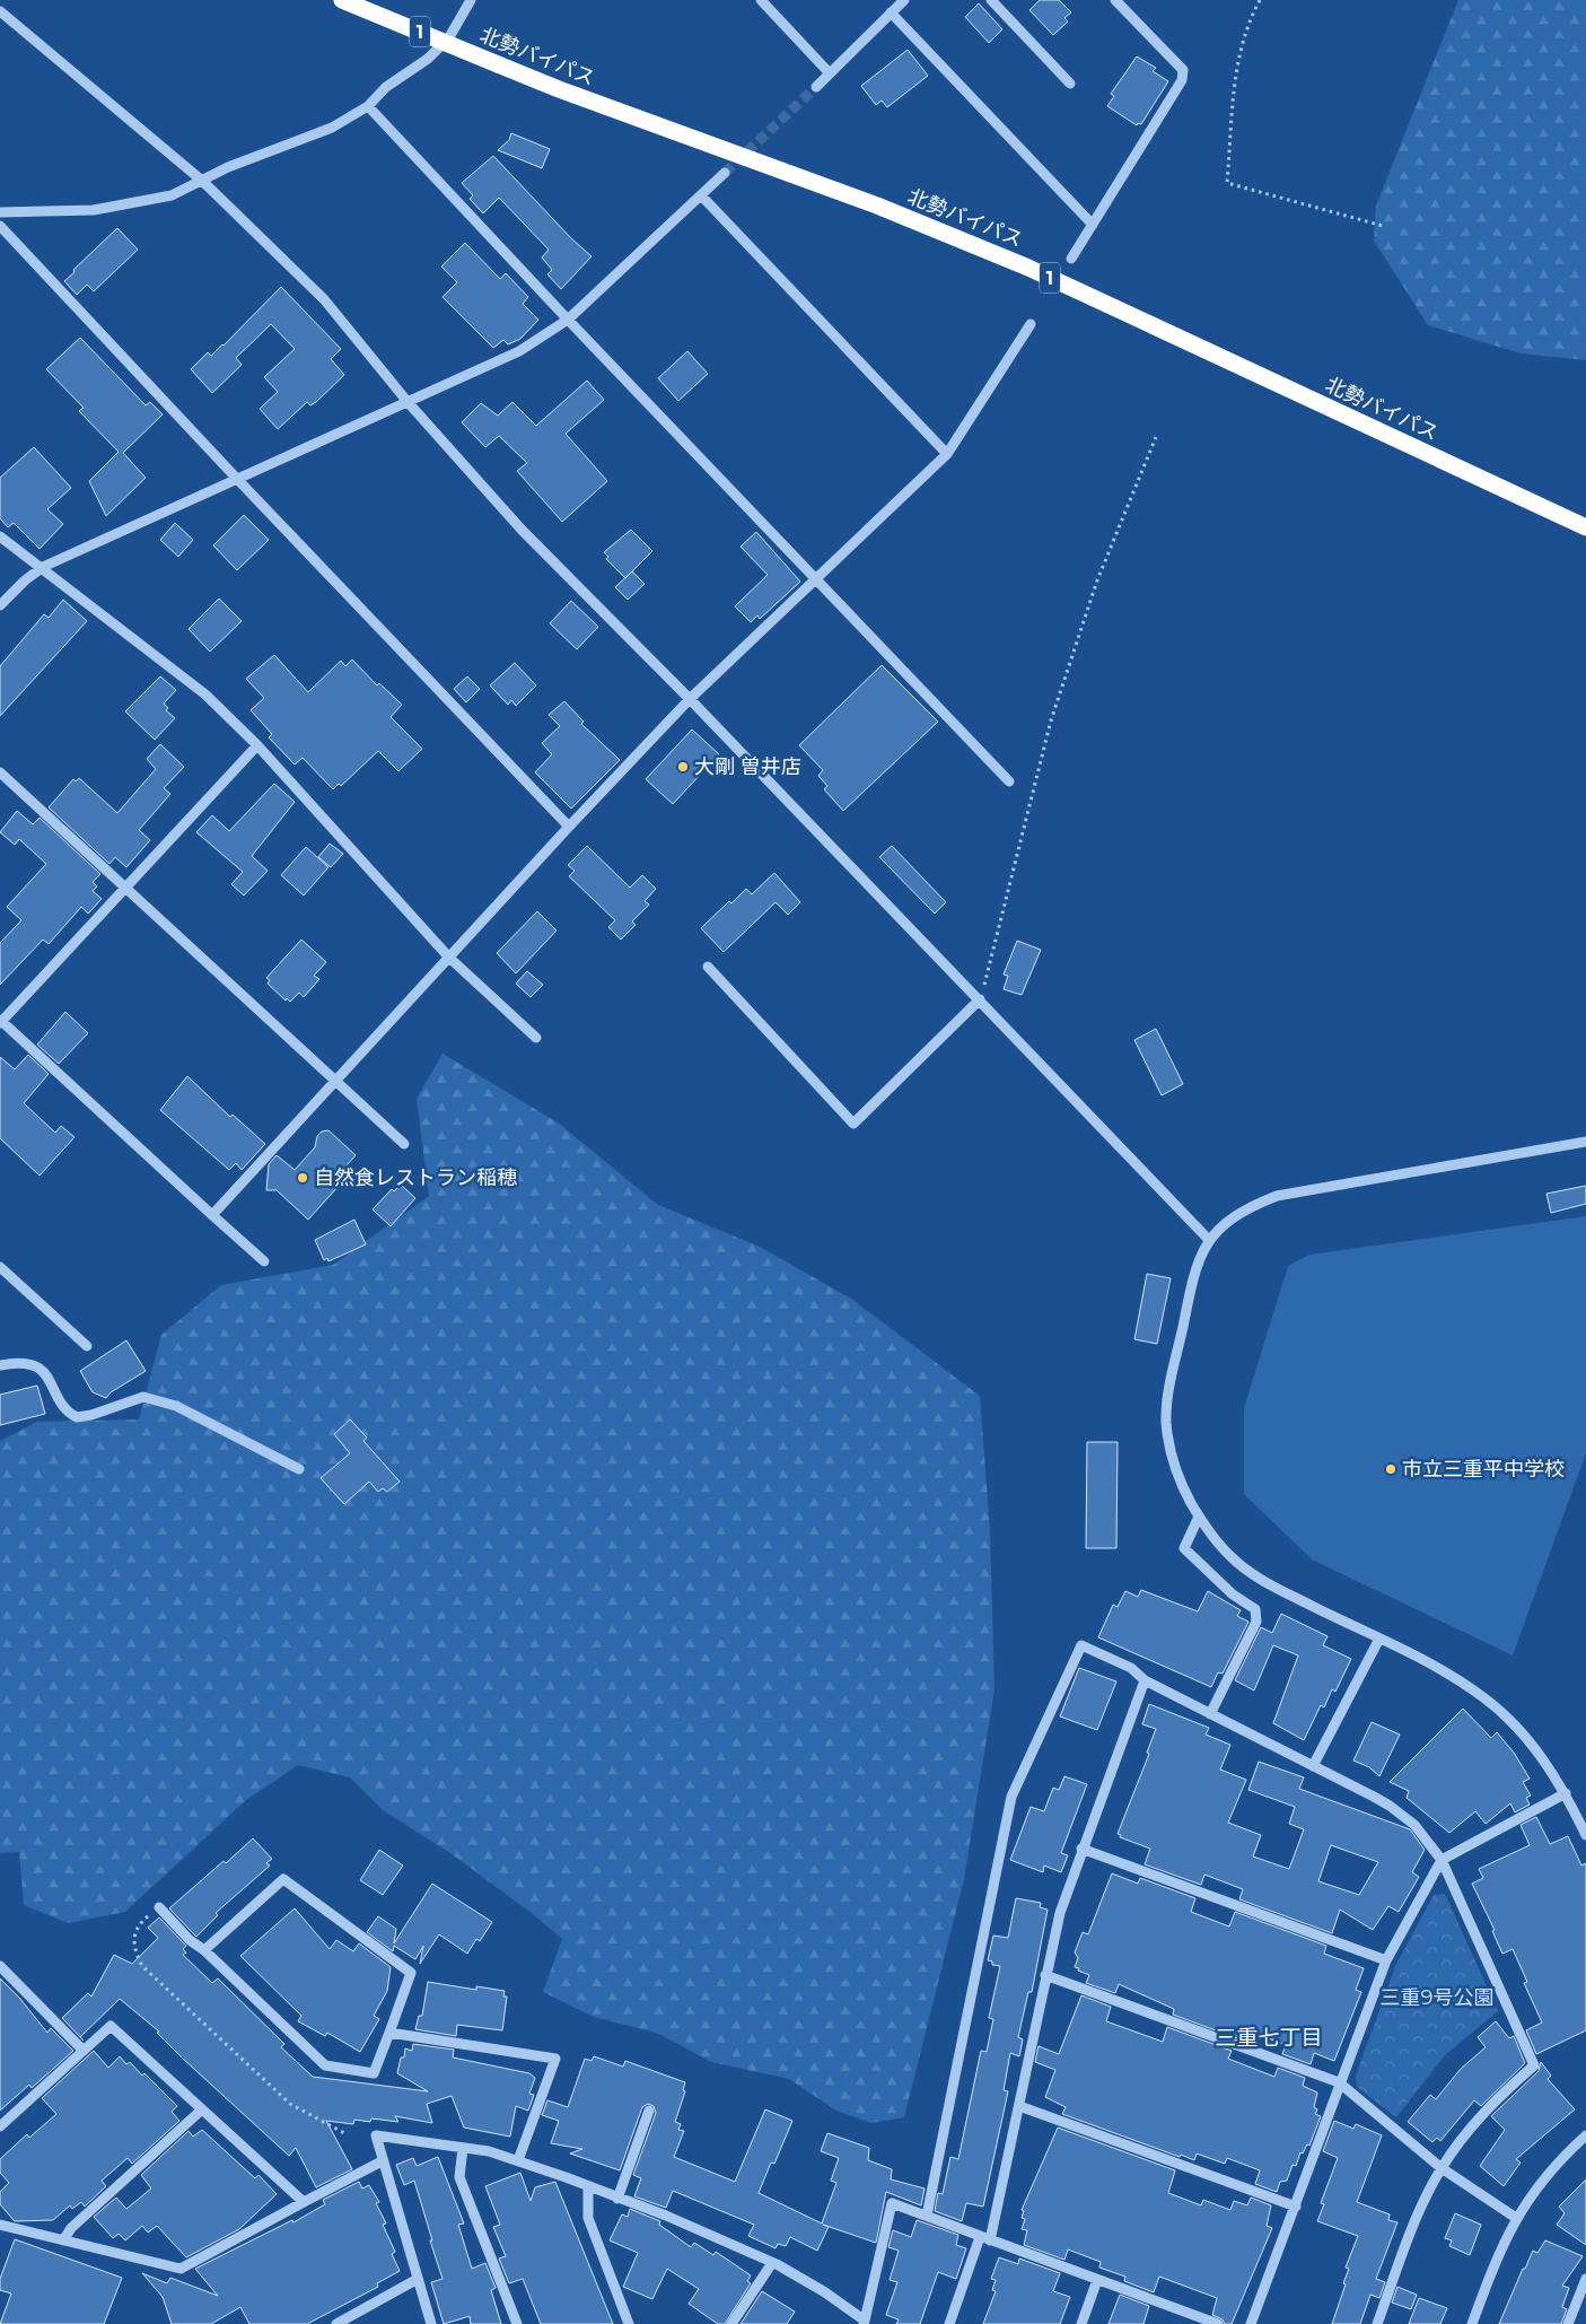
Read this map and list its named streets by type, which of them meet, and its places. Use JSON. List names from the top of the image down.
{
  "streets": {
    "highway": ["1", "北勢バイパス"]
  },
  "districts": ["三重七丁目"],
  "parks": ["三重9号公園"],
  "places": ["大剛 曽井店", "自然食レストラン稲穂", "市立三重平中学校"]
}
